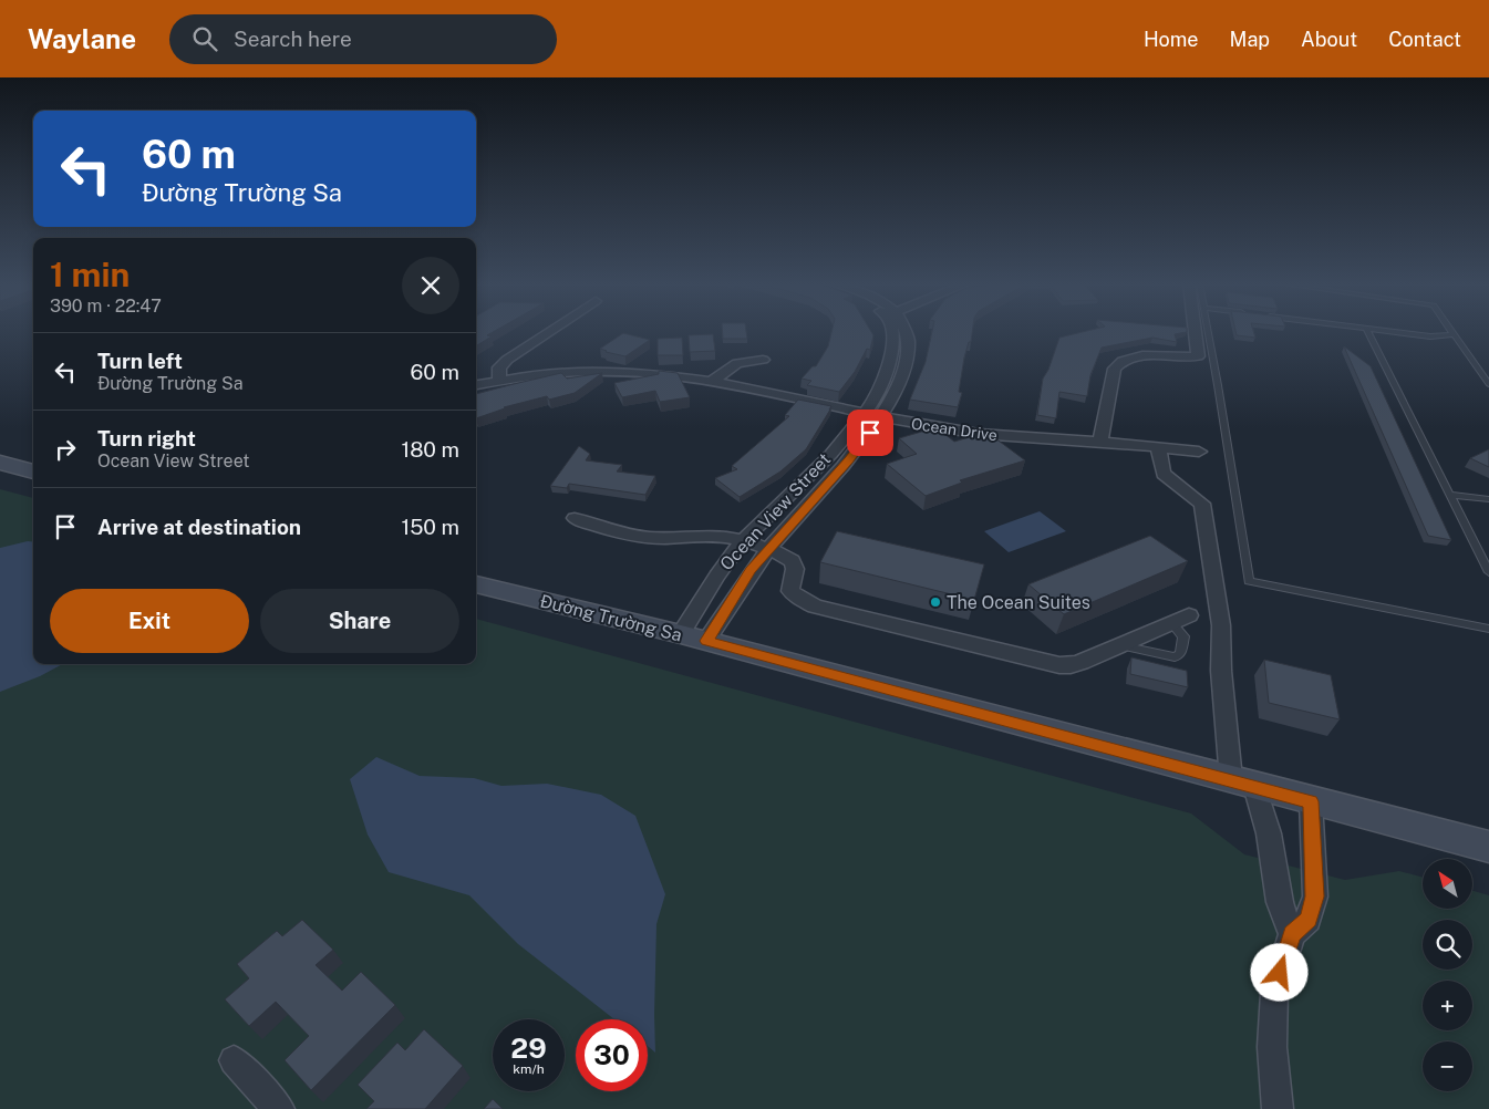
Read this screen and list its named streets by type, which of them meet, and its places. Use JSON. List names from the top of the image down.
{
  "streets": {
    "main road": ["Đường Trường Sa"],
    "street": ["Ocean Drive", "Ocean View Street"]
  },
  "crossings": [
    ["Ocean Drive", "Ocean View Street"],
    ["Ocean View Street", "Đường Trường Sa"]
  ],
  "places": ["The Ocean Suites"],
  "north": "top left",
  "page": {
    "header": "Waylane",
    "search": "Search here",
    "nav": [
      "Home",
      "Map",
      "About",
      "Contact"
    ],
    "turn": ["60 m", "Đường Trường Sa"],
    "heading": ["1 min", "390 m · 22:47"],
    "list": [
      {
        "name": "Turn left",
        "note": "Đường Trường Sa",
        "value": "60 m"
      },
      {
        "name": "Turn right",
        "note": "Ocean View Street",
        "value": "180 m"
      },
      {
        "name": "Arrive at destination",
        "value": "150 m"
      }
    ],
    "buttons": ["Exit", "Share"],
    "map_buttons": ["+", "−"],
    "speed": "29 km/h",
    "limit": "30"
  }
}
